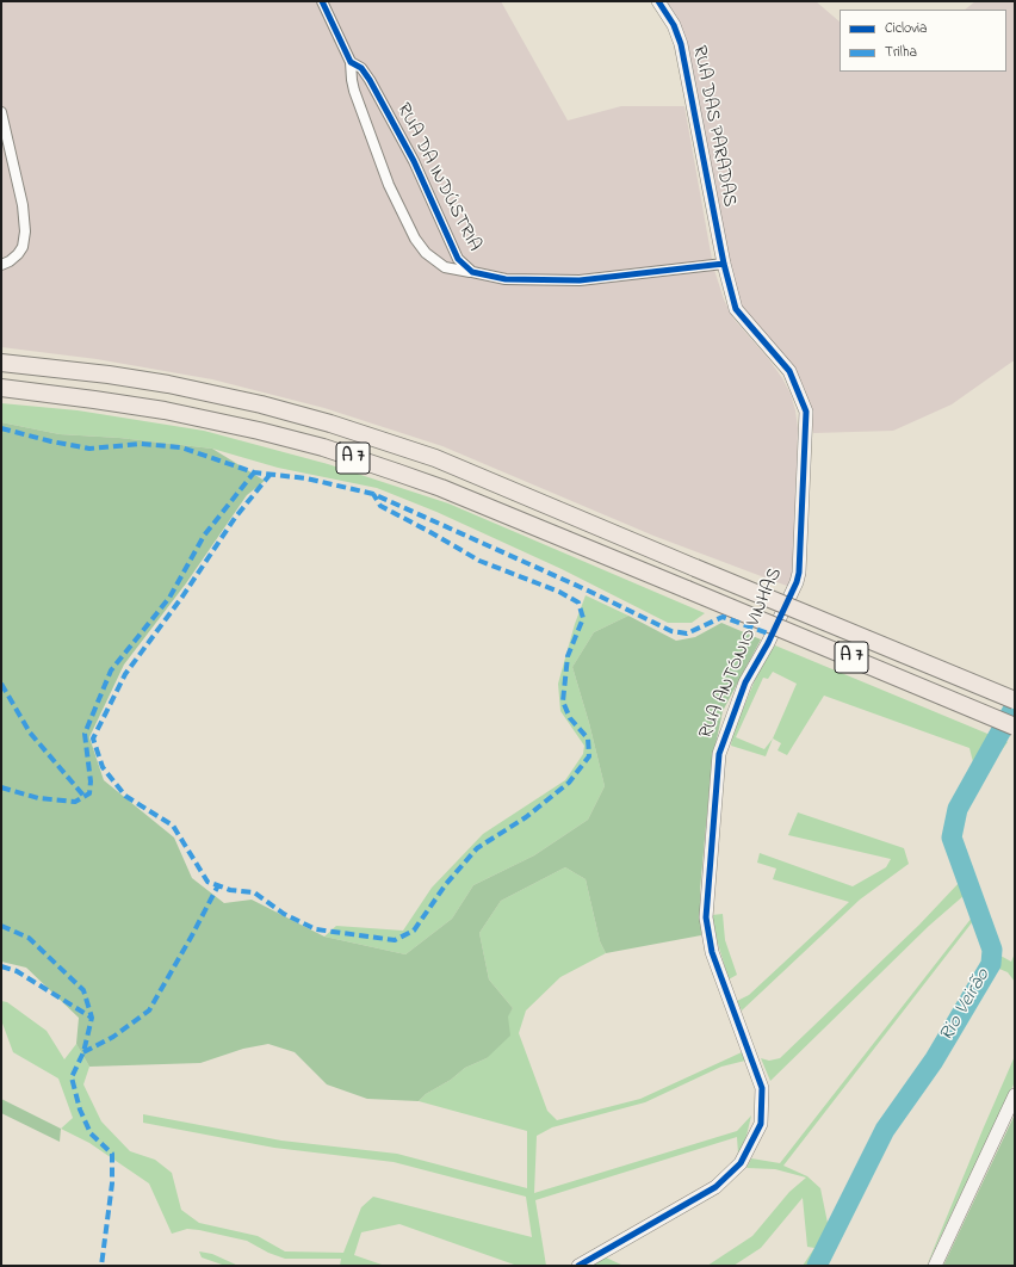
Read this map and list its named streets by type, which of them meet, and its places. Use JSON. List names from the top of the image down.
{
  "streets": {
    "highway": ["A 7"],
    "street": ["RUA DAS PARADAS", "RUA DA INDÚSTRIA", "RUA ANTÓNIO VINHAS"]
  },
  "crossings": [
    ["RUA DAS PARADAS", "RUA DA INDÚSTRIA"],
    ["RUA DAS PARADAS", "RUA ANTÓNIO VINHAS"],
    ["RUA DA INDÚSTRIA", "RUA ANTÓNIO VINHAS"]
  ],
  "water": ["Rio Veirão"],
  "legend": ["Ciclovia", "Trilha"]
}
